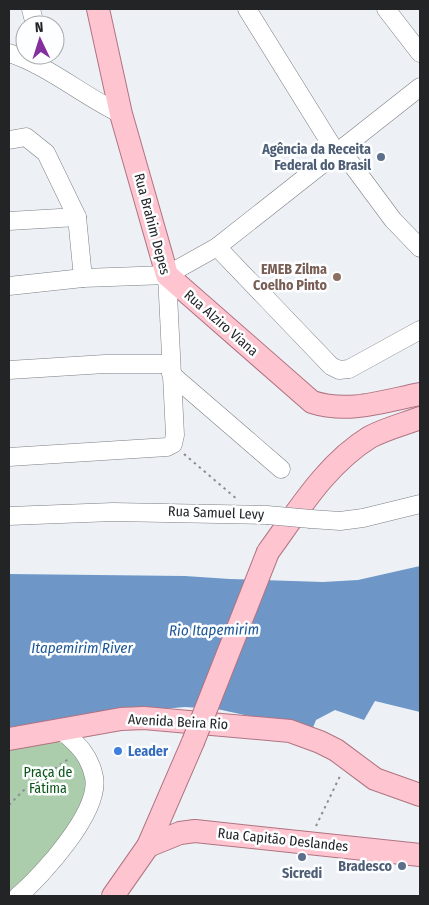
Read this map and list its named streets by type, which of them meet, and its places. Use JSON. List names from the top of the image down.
{
  "streets": {
    "main road": [
      "Rua Brahim Depes",
      "Rua Alziro Viana",
      "Avenida Beira Rio",
      "Rua Capitão Deslandes"
    ],
    "street": ["Rua Samuel Levy"]
  },
  "crossings": [
    ["Rua Brahim Depes", "Rua Alziro Viana"]
  ],
  "water": ["Rio Itapemirim", "Itapemirim River"],
  "parks": ["Praça de Fátima"],
  "places": [
    "Agência da Receita Federal do Brasil",
    "EMEB Zilma Coelho Pinto",
    "Leader",
    "Sicredi",
    "Bradesco"
  ],
  "north": "top"
}
